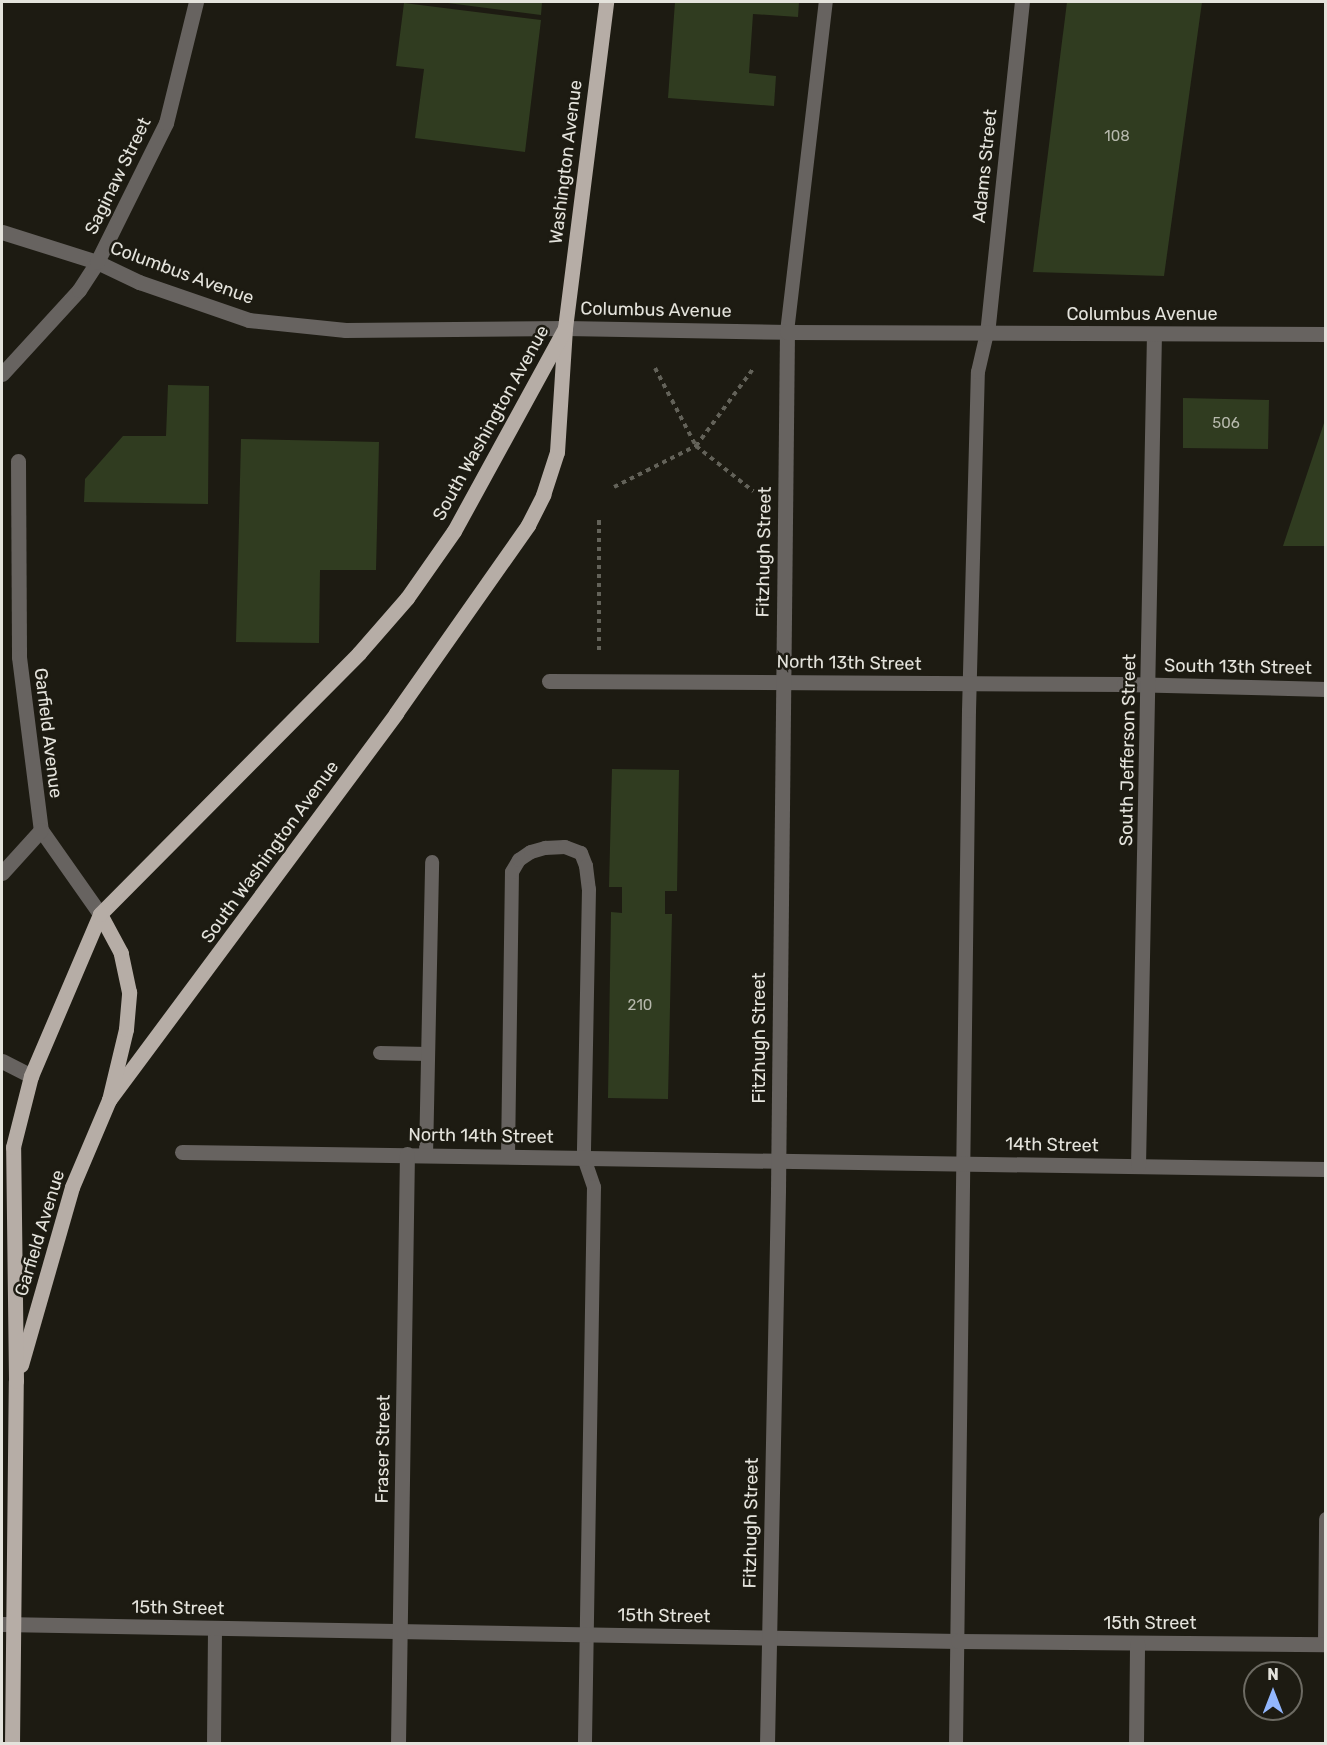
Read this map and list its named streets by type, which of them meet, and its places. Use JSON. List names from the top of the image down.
{
  "streets": {
    "main road": ["Washington Avenue", "South Washington Avenue", "Garfield Avenue"],
    "street": [
      "Adams Street",
      "Saginaw Street",
      "Columbus Avenue",
      "Fitzhugh Street",
      "North 13th Street",
      "South 13th Street",
      "South Jefferson Street",
      "North 14th Street",
      "14th Street",
      "Fraser Street",
      "15th Street"
    ]
  },
  "crossings": [
    ["Washington Avenue", "Columbus Avenue"],
    ["Washington Avenue", "South Washington Avenue"],
    ["Adams Street", "Columbus Avenue"],
    ["Saginaw Street", "Columbus Avenue"],
    ["Columbus Avenue", "South Washington Avenue"],
    ["Columbus Avenue", "Fitzhugh Street"],
    ["Columbus Avenue", "South Jefferson Street"],
    ["South Washington Avenue", "Garfield Avenue"],
    ["Fitzhugh Street", "North 13th Street"],
    ["Fitzhugh Street", "North 14th Street"],
    ["Fitzhugh Street", "14th Street"],
    ["Fitzhugh Street", "15th Street"],
    ["North 13th Street", "South 13th Street"],
    ["North 13th Street", "South Jefferson Street"],
    ["South 13th Street", "South Jefferson Street"],
    ["Garfield Avenue", "15th Street"],
    ["South Jefferson Street", "14th Street"],
    ["North 14th Street", "14th Street"],
    ["North 14th Street", "Fraser Street"],
    ["Fraser Street", "15th Street"]
  ],
  "house_numbers": ["108", "506", "210"],
  "north": "top"
}
